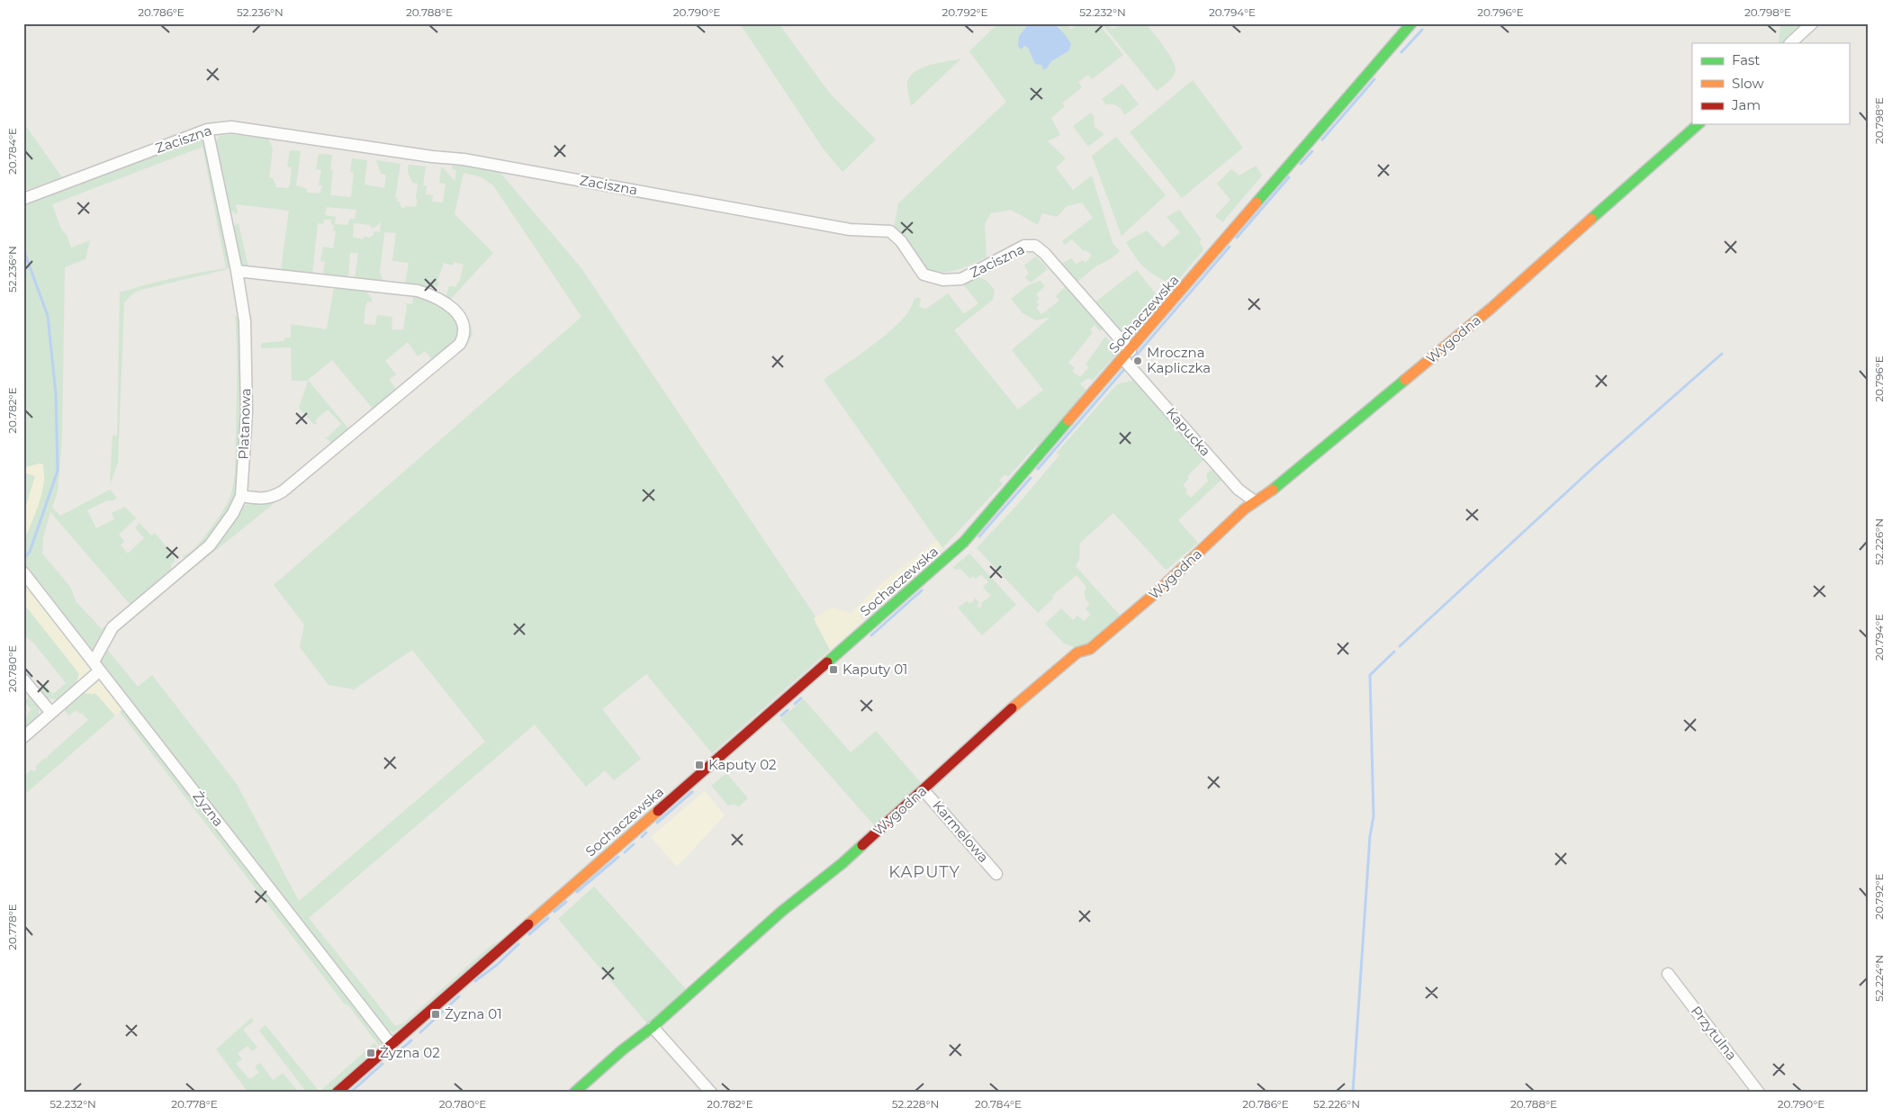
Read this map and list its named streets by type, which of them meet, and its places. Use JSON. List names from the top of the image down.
{
  "streets": {
    "street": [
      "Zaciszna",
      "Sochaczewska",
      "Wygodna",
      "Platanowa",
      "Kapucka",
      "Żyzna",
      "Karmelowa",
      "Przytulna"
    ]
  },
  "crossings": [
    ["Zaciszna", "Sochaczewska"],
    ["Zaciszna", "Platanowa"],
    ["Zaciszna", "Kapucka"],
    ["Sochaczewska", "Kapucka"],
    ["Sochaczewska", "Żyzna"],
    ["Wygodna", "Kapucka"],
    ["Wygodna", "Karmelowa"],
    ["Platanowa", "Żyzna"]
  ],
  "districts": ["KAPUTY"],
  "places": {
    "other": ["Mroczna Kapliczka"],
    "transit": [
      "Kaputy 01",
      "Kaputy 02",
      "Żyzna 01",
      "Żyzna 02"
    ]
  },
  "legend": ["Fast", "Slow", "Jam"],
  "coordinates": [
    "20.786°E",
    "52.236°N",
    "20.788°E",
    "20.790°E",
    "20.792°E",
    "52.232°N",
    "20.794°E",
    "20.796°E",
    "20.798°E",
    "20.784°E",
    "20.782°E",
    "52.226°N",
    "20.780°E",
    "20.778°E",
    "52.224°N",
    "52.228°N"
  ]
}
